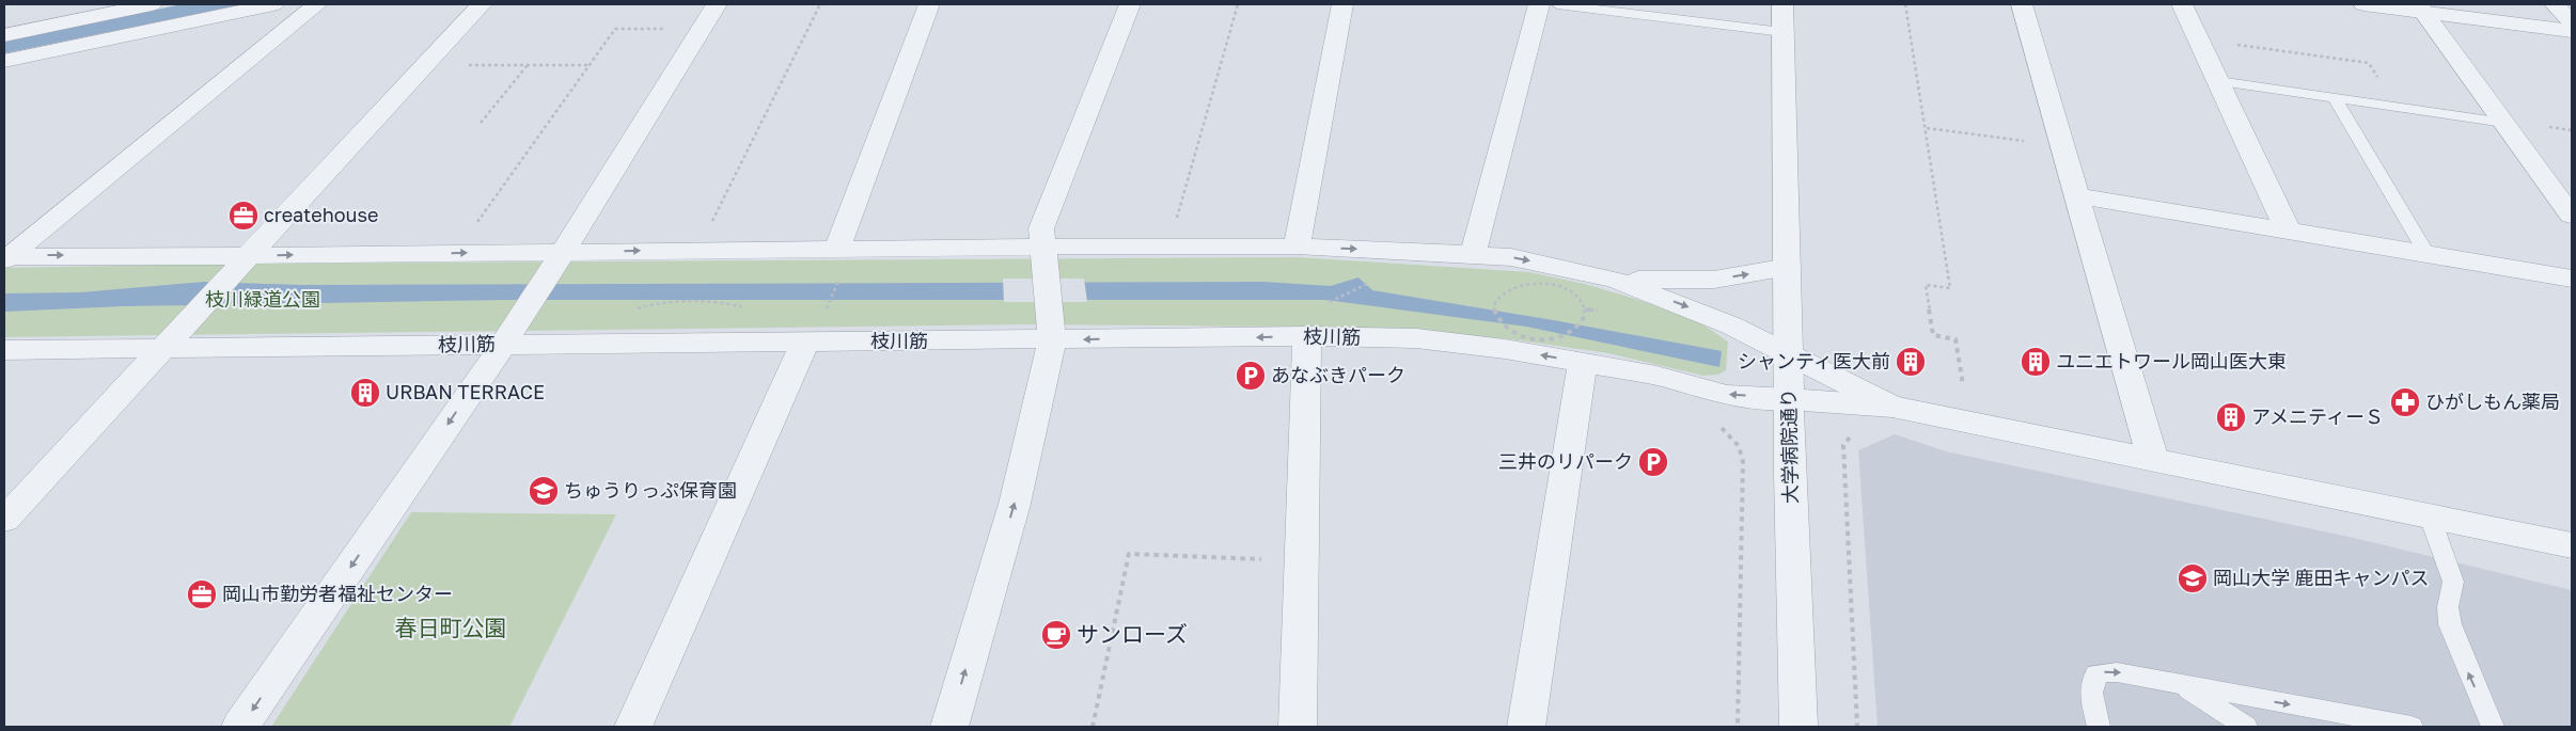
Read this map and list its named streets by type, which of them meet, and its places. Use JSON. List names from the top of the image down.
{
  "streets": {
    "street": ["枝川筋", "大学病院通り"]
  },
  "crossings": [
    ["枝川筋", "大学病院通り"]
  ],
  "parks": ["枝川緑道公園", "春日町公園"],
  "places": {
    "office": ["createhouse", "岡山市勤労者福祉センター"],
    "building": [
      "シャンティ医大前",
      "ユニエトワール岡山医大東",
      "URBAN TERRACE",
      "アメニティーＳ"
    ],
    "parking": ["あなぶきパーク", "三井のリパーク"],
    "pharmacy": ["ひがしもん薬局"],
    "school or university": ["ちゅうりっぷ保育園", "岡山大学 鹿田キャンパス"],
    "cafe": ["サンローズ"]
  }
}
